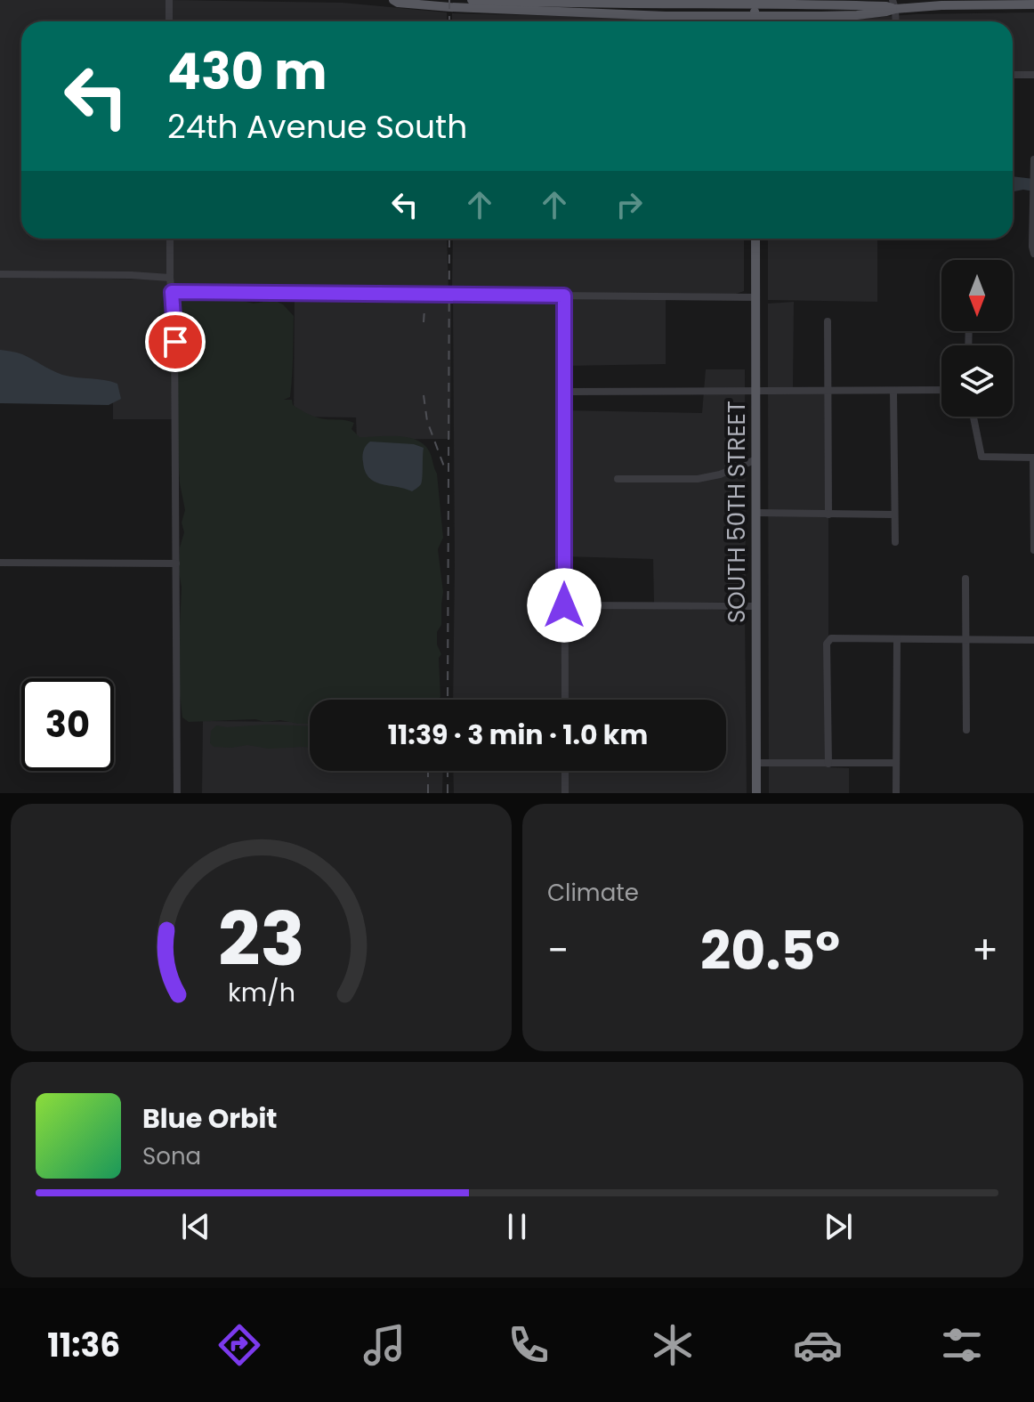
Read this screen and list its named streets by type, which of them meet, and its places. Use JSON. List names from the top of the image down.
{
  "streets": {
    "main road": ["SOUTH 50TH STREET"]
  },
  "north": "bottom",
  "page": {
    "turn": ["430 m", "24th Avenue South"],
    "limit": "30",
    "trip": "11:39 · 3 min · 1.0 km",
    "tile": "Climate",
    "heat": ["−", "20.5°", "+"],
    "song": ["Blue Orbit", "Sona"],
    "tabs": "11:36",
    "gauge": ["23", "km/h"]
  }
}
